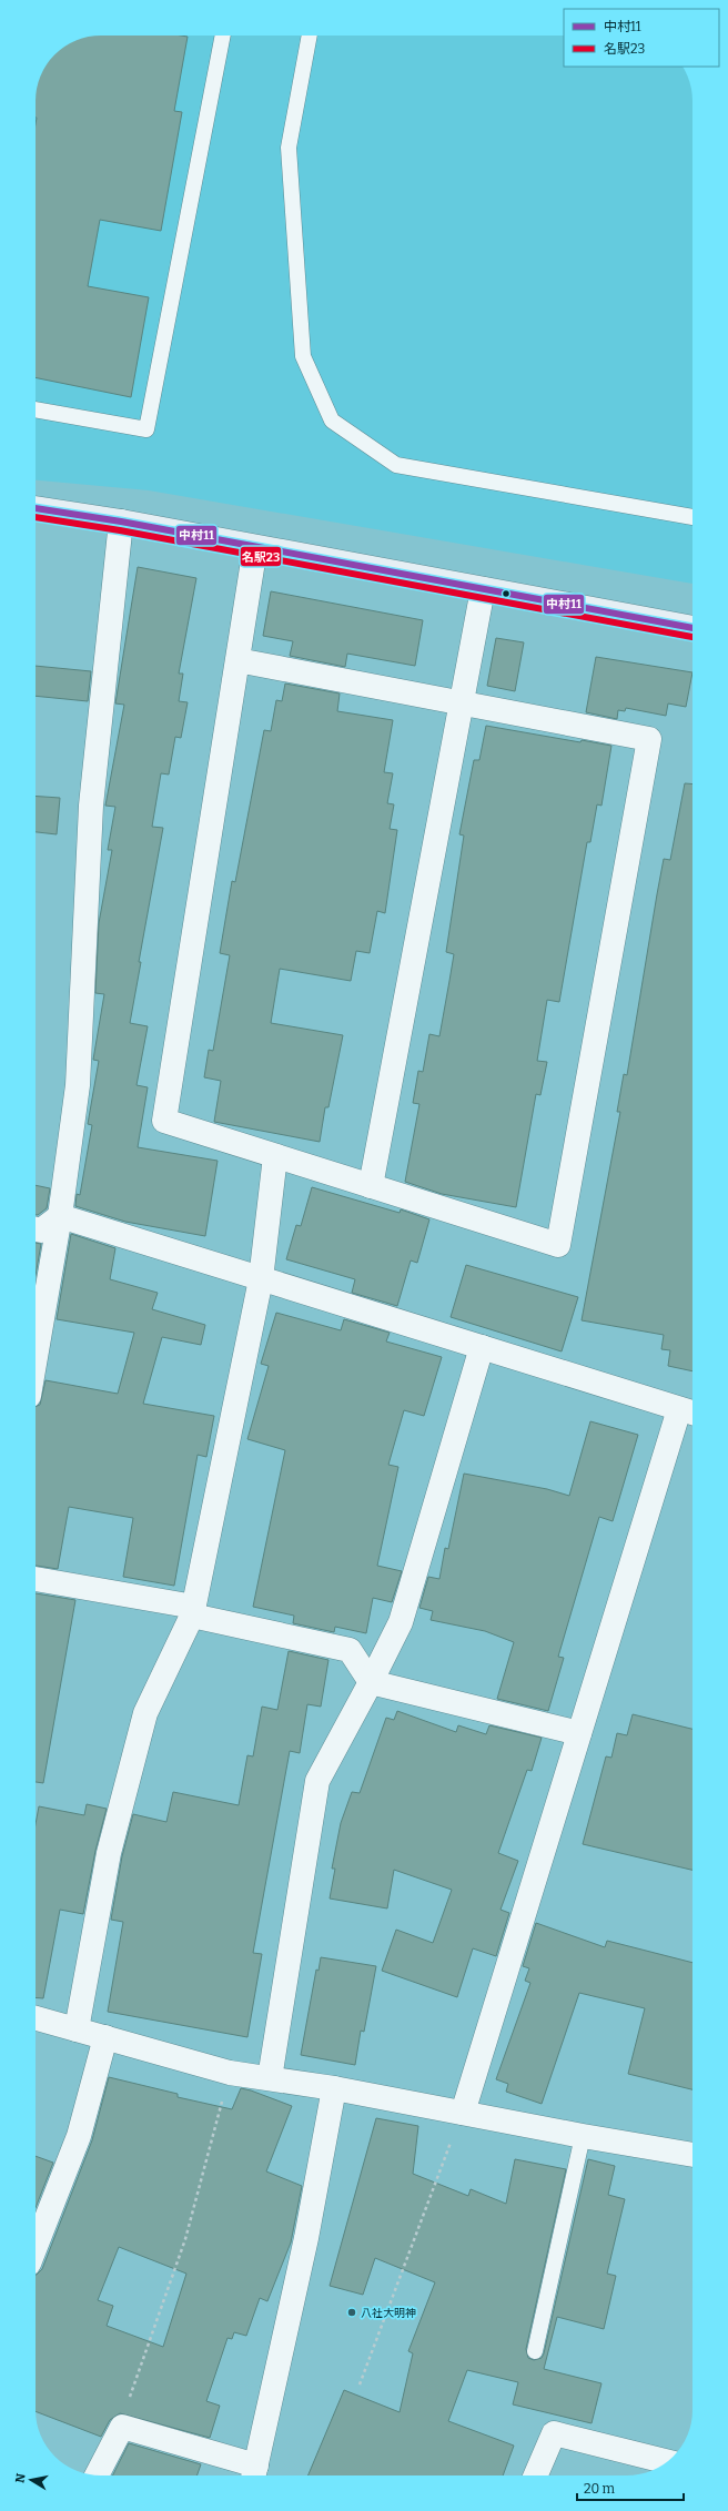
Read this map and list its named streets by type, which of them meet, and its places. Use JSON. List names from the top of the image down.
{
  "places": ["八社大明神"],
  "lines": ["transit line 中村11", "transit line 名駅23"],
  "legend": ["中村11", "名駅23"],
  "scale_bar": "20 m",
  "north": "left"
}
